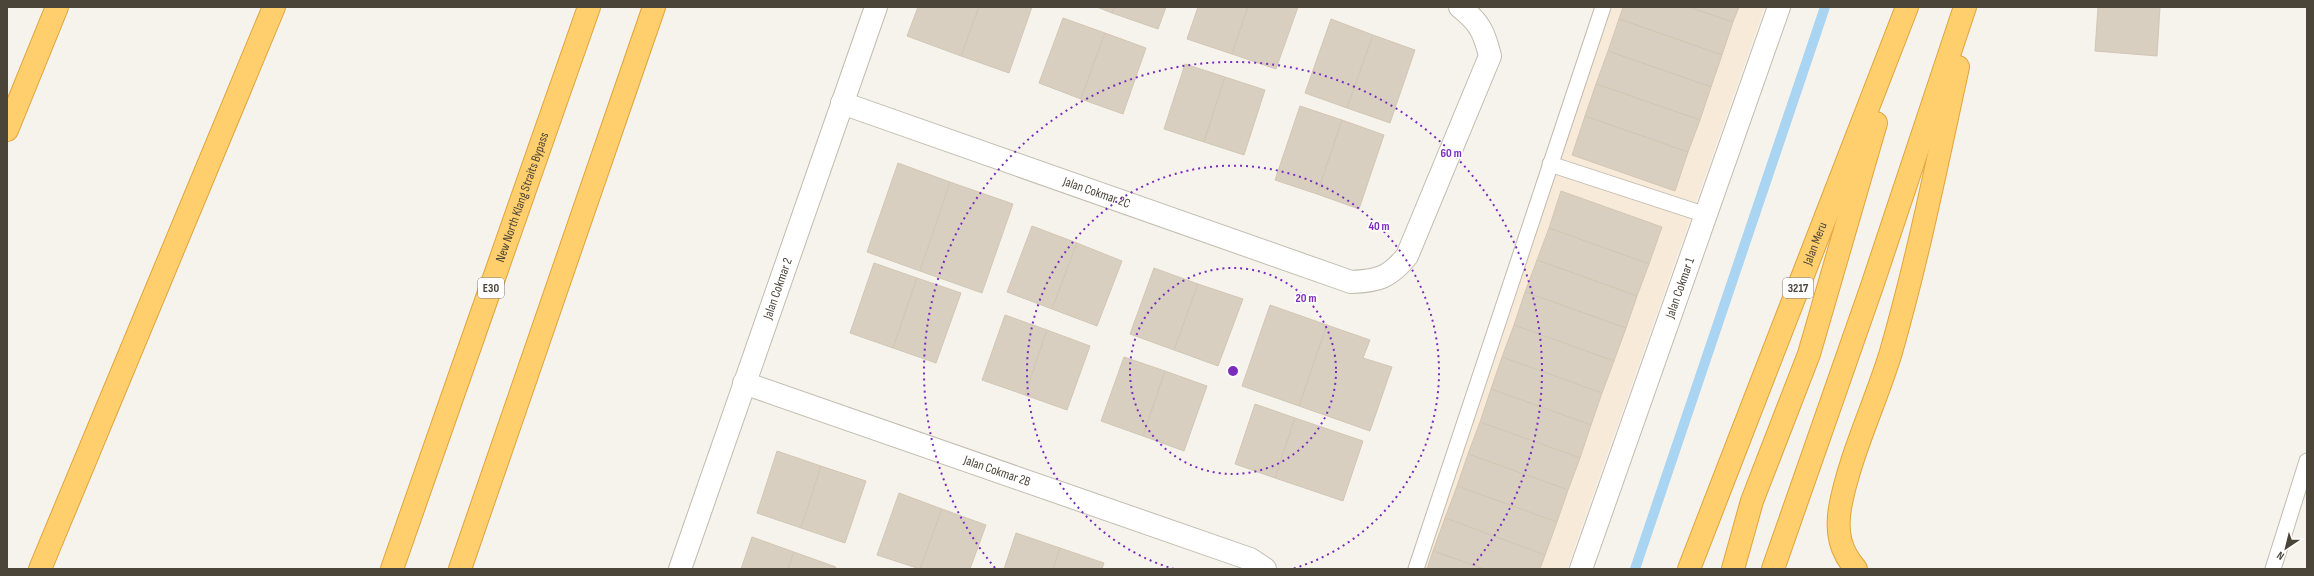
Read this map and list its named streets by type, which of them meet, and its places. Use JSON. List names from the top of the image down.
{
  "streets": {
    "highway": [
      "New North Klang Straits Bypass",
      "Jalan Meru",
      "E30",
      "3217"
    ],
    "street": [
      "Jalan Cokmar 2C",
      "Jalan Cokmar 2",
      "Jalan Cokmar 1",
      "Jalan Cokmar 2B"
    ]
  },
  "crossings": [
    ["Jalan Cokmar 2C", "Jalan Cokmar 2"],
    ["Jalan Cokmar 2", "Jalan Cokmar 2B"]
  ],
  "north": "bottom left",
  "rings": ["60 m", "40 m", "20 m"]
}
